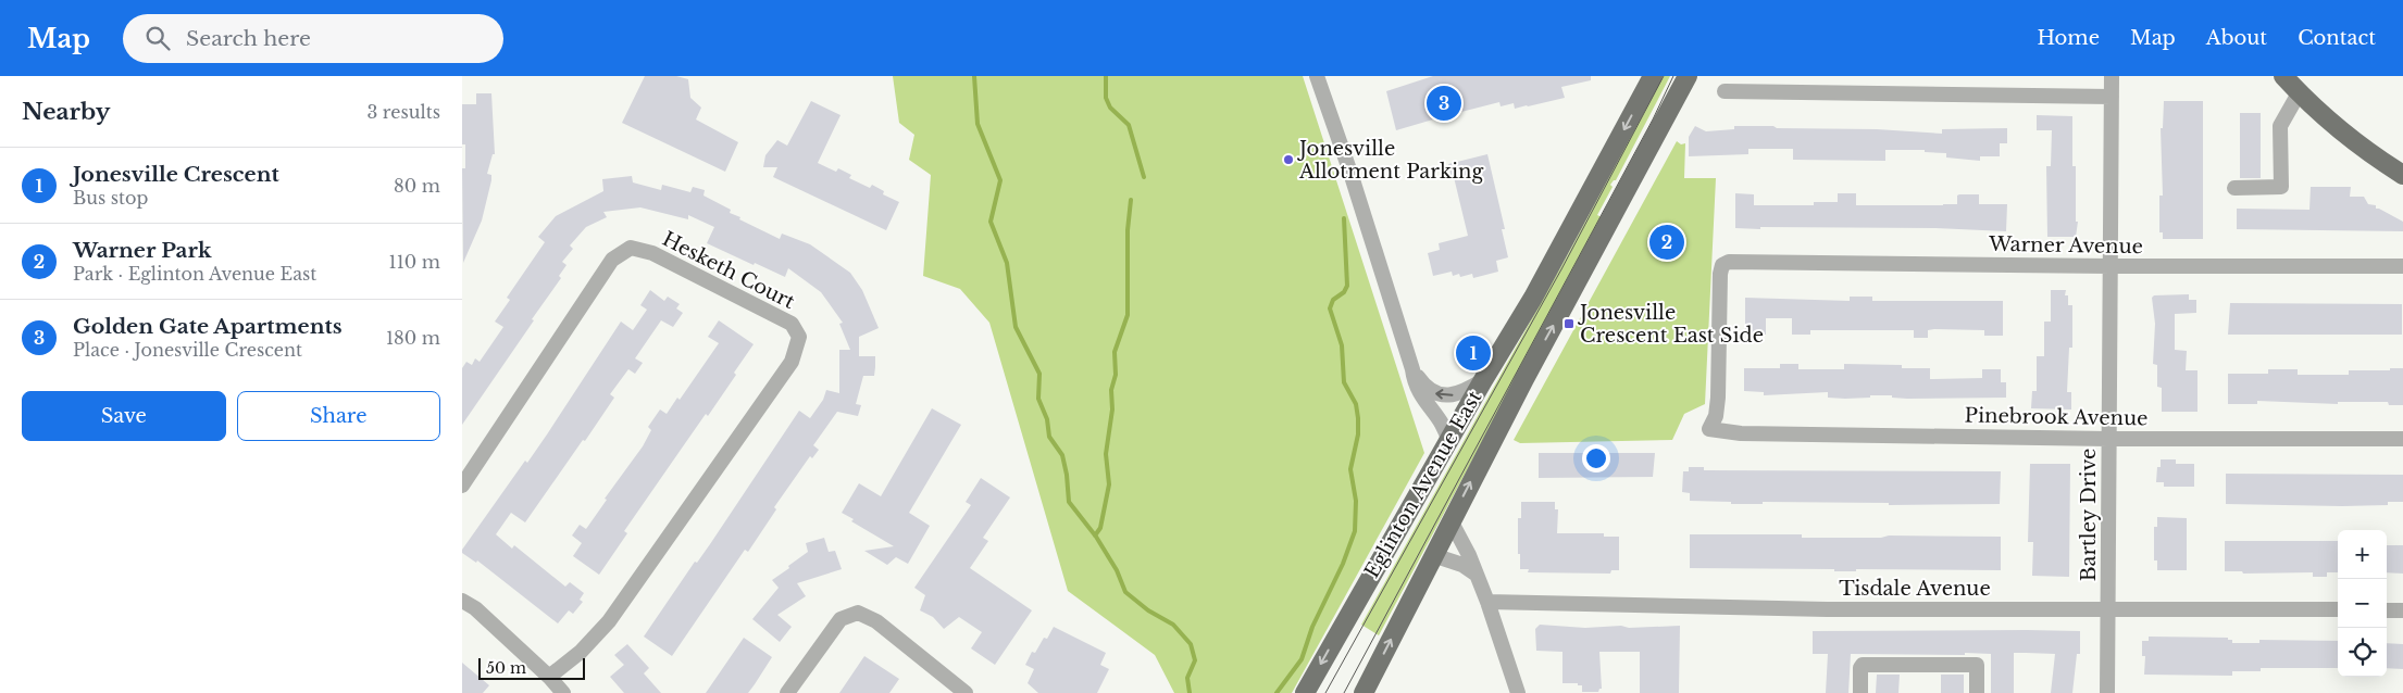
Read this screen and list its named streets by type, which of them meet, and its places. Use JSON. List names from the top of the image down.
{
  "streets": {
    "main road": ["Eglinton Avenue East"],
    "street": [
      "Warner Avenue",
      "Hesketh Court",
      "Pinebrook Avenue",
      "Bartley Drive",
      "Tisdale Avenue"
    ]
  },
  "crossings": [
    ["Warner Avenue", "Pinebrook Avenue"],
    ["Warner Avenue", "Bartley Drive"],
    ["Pinebrook Avenue", "Bartley Drive"],
    ["Bartley Drive", "Tisdale Avenue"]
  ],
  "places": {
    "other": ["Jonesville Allotment Parking"],
    "transit": ["Jonesville Crescent East Side"]
  },
  "scale_bar": "50 m",
  "page": {
    "header": "Map",
    "search": "Search here",
    "nav": [
      "Home",
      "Map",
      "About",
      "Contact"
    ],
    "heading": ["Nearby", "3 results"],
    "pins": ["3", "2", "1"],
    "list": [
      {
        "mark": "1",
        "name": "Jonesville Crescent",
        "note": "Bus stop",
        "value": "80 m"
      },
      {
        "mark": "2",
        "name": "Warner Park",
        "note": "Park · Eglinton Avenue East",
        "value": "110 m"
      },
      {
        "mark": "3",
        "name": "Golden Gate Apartments",
        "note": "Place · Jonesville Crescent",
        "value": "180 m"
      }
    ],
    "buttons": ["Save", "Share"],
    "map_buttons": ["+", "−"],
    "scale": "50 m"
  }
}
